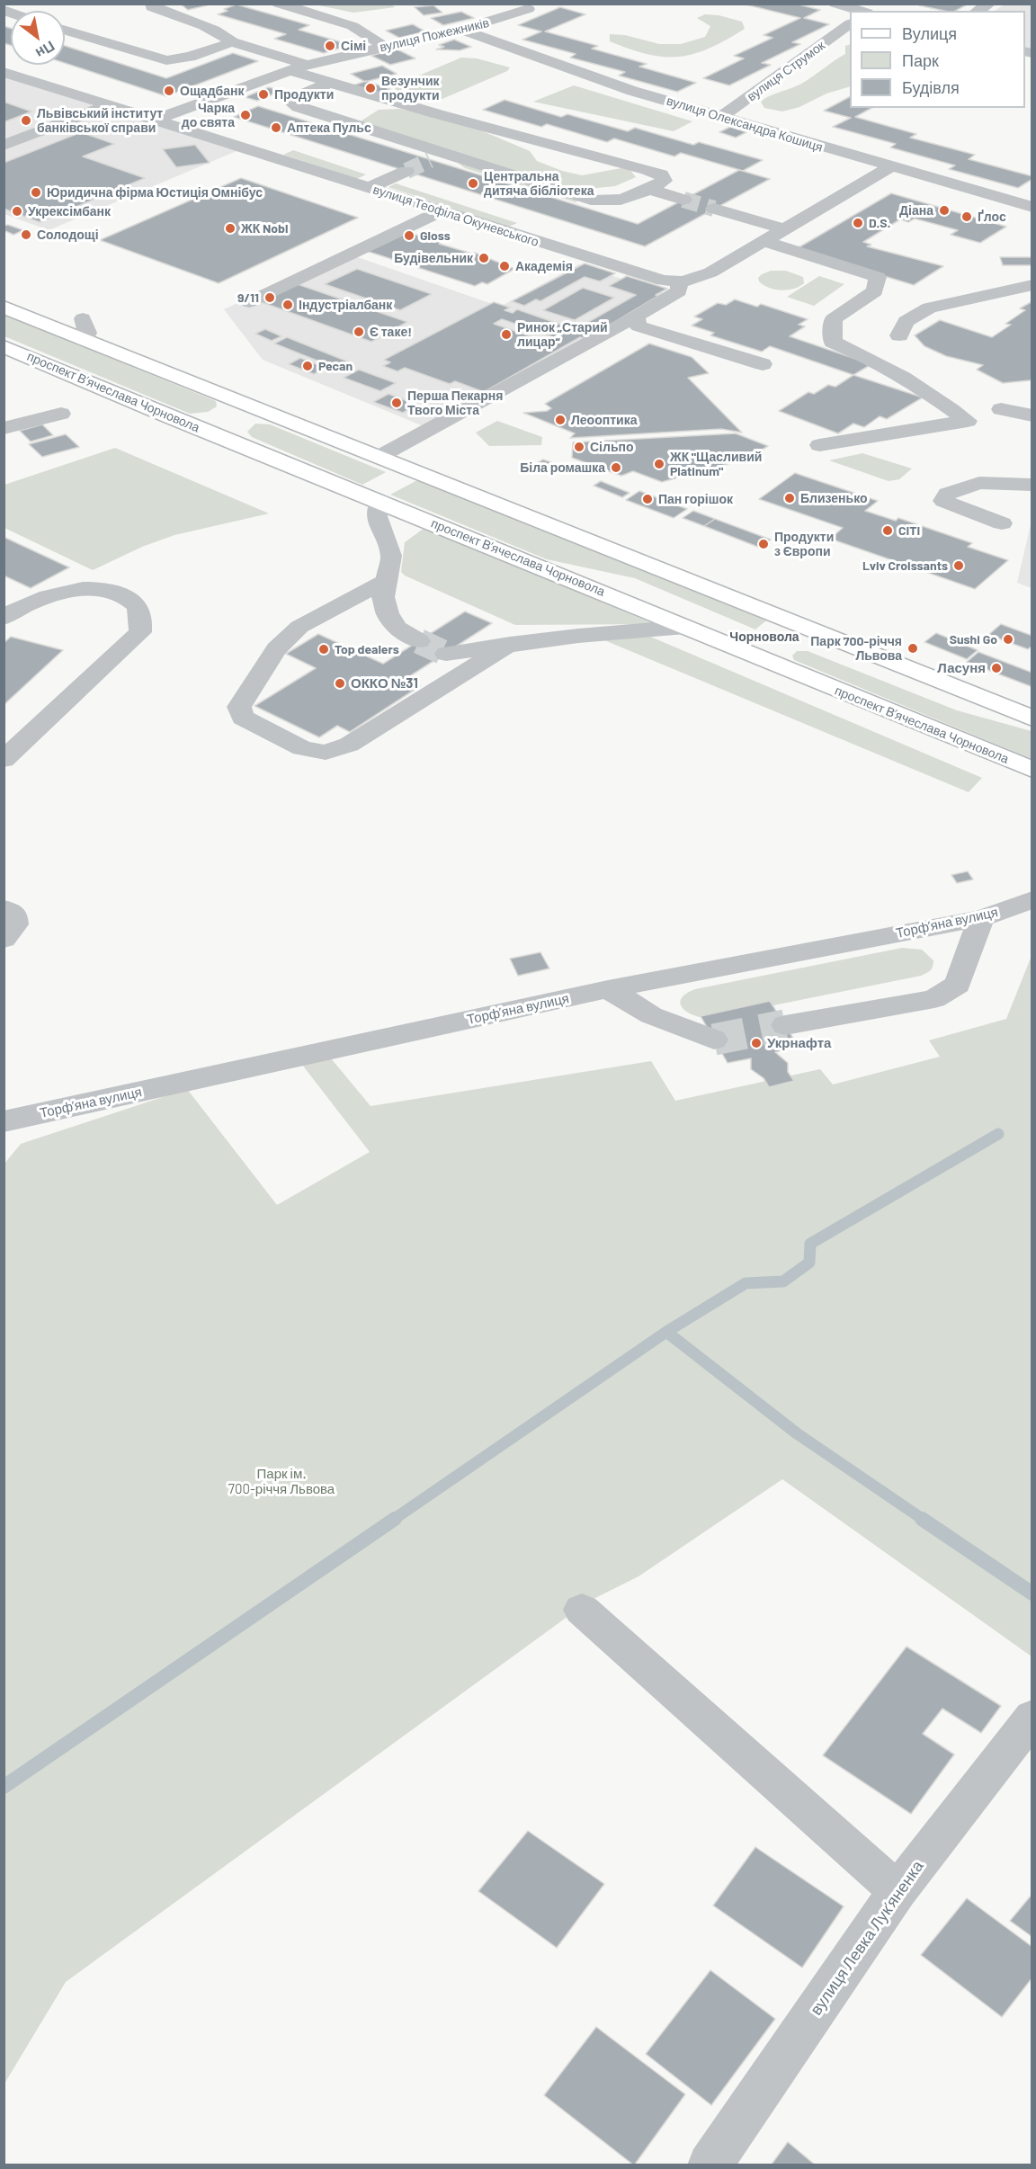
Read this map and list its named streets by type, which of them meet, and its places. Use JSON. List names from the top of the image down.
{
  "streets": {
    "main road": ["проспект Вʼячеслава Чорновола"],
    "street": [
      "вулиця Пожежників",
      "вулиця Струмок",
      "вулиця Олександра Кошиця",
      "вулиця Теофіла Окуневського",
      "Торфʼяна вулиця",
      "вулиця Левка Лукʼяненка"
    ]
  },
  "crossings": [
    ["вулиця Пожежників", "вулиця Олександра Кошиця"],
    ["вулиця Пожежників", "вулиця Теофіла Окуневського"],
    ["вулиця Струмок", "вулиця Олександра Кошиця"],
    ["вулиця Олександра Кошиця", "вулиця Теофіла Окуневського"]
  ],
  "districts": ["Чорновола"],
  "parks": ["Парк ім. 700-річчя Львова"],
  "places": [
    "Сімі",
    "Везунчик продукти",
    "Ощадбанк",
    "Продукти",
    "Чарка до свята",
    "Львівський інститут банківської справи",
    "Аптека Пульс",
    "Центральна дитяча бібліотека",
    "Юридична фірма Юстиція Омнібус",
    "Діана",
    "Укрексімбанк",
    "Ґлос",
    "D.S.",
    "ЖК Nobl",
    "Солодощі",
    "Gloss",
    "Будівельник",
    "Академія",
    "9/11",
    "Індустріалбанк",
    "Є таке!",
    "Ринок „Старий лицар“",
    "Pecan",
    "Перша Пекарня Твого Міста",
    "Леооптика",
    "Сільпо",
    "ЖК \"Щасливий Platinum\"",
    "Біла ромашка",
    "Близенько",
    "Пан горішок",
    "CITI",
    "Продукти з Європи",
    "Lviv Croissants",
    "Sushi Go",
    "Парк 700-річчя Львова",
    "Top dealers",
    "Ласуня",
    "ОККО №31",
    "Укрнафта"
  ],
  "legend": ["Вулиця", "Парк", "Будівля"],
  "north": "bottom right"
}
